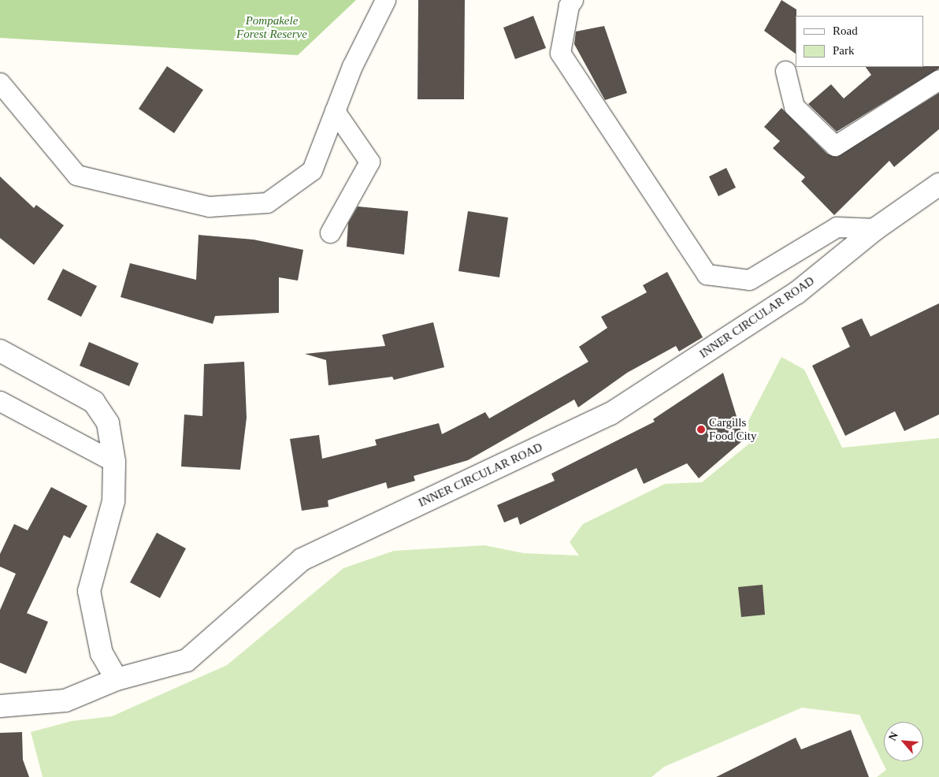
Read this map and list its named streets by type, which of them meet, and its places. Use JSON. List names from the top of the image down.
{
  "streets": {
    "street": ["INNER CIRCULAR ROAD"]
  },
  "parks": ["Pompakele Forest Reserve"],
  "places": ["Cargills Food City"],
  "legend": ["Road", "Park"],
  "north": "top left"
}
